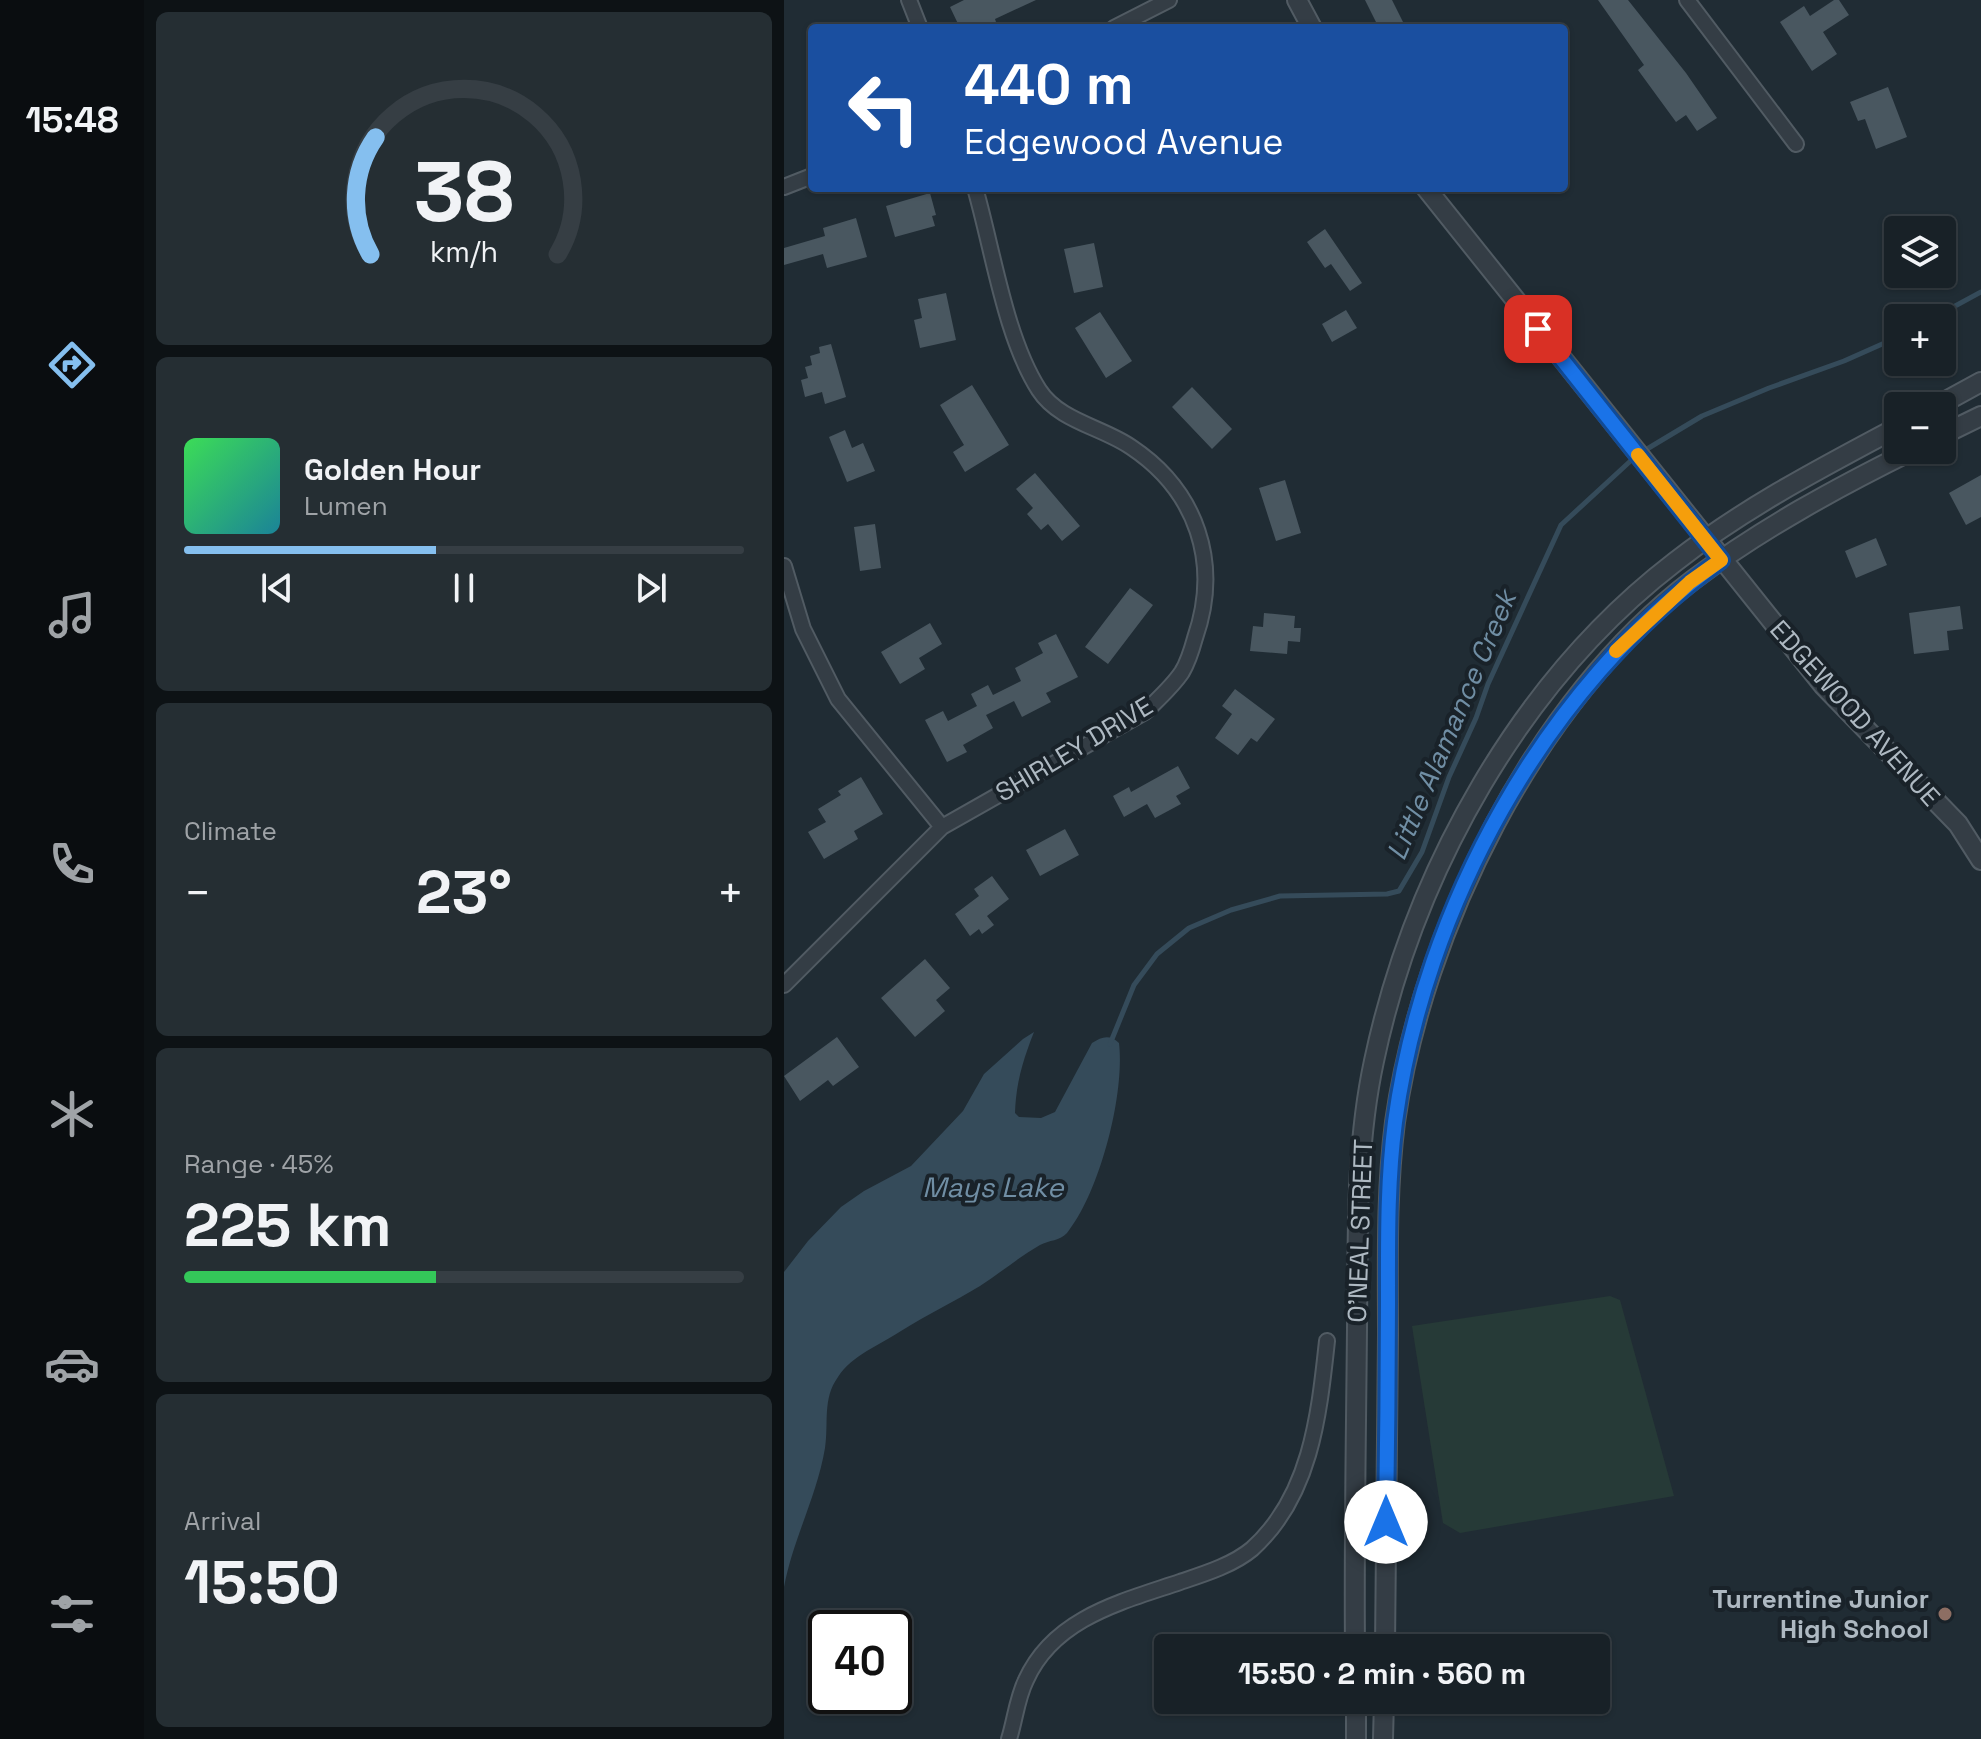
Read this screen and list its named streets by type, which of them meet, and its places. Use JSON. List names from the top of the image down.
{
  "streets": {
    "street": ["EDGEWOOD AVENUE", "SHIRLEY DRIVE", "O'NEAL STREET"]
  },
  "crossings": [
    ["EDGEWOOD AVENUE", "O'NEAL STREET"]
  ],
  "water": ["Little Alamance Creek", "Mays Lake"],
  "places": ["Turrentine Junior High School"],
  "page": {
    "tabs": "15:48",
    "turn": ["440 m", "Edgewood Avenue"],
    "map_buttons": ["+", "−"],
    "song": ["Golden Hour", "Lumen"],
    "tile": [
      "Climate",
      ["Range · 45%", "225 km"],
      ["Arrival", "15:50"]
    ],
    "heat": ["−", "23°", "+"],
    "limit": "40",
    "trip": "15:50 · 2 min · 560 m",
    "gauge": ["38", "km/h"]
  }
}
